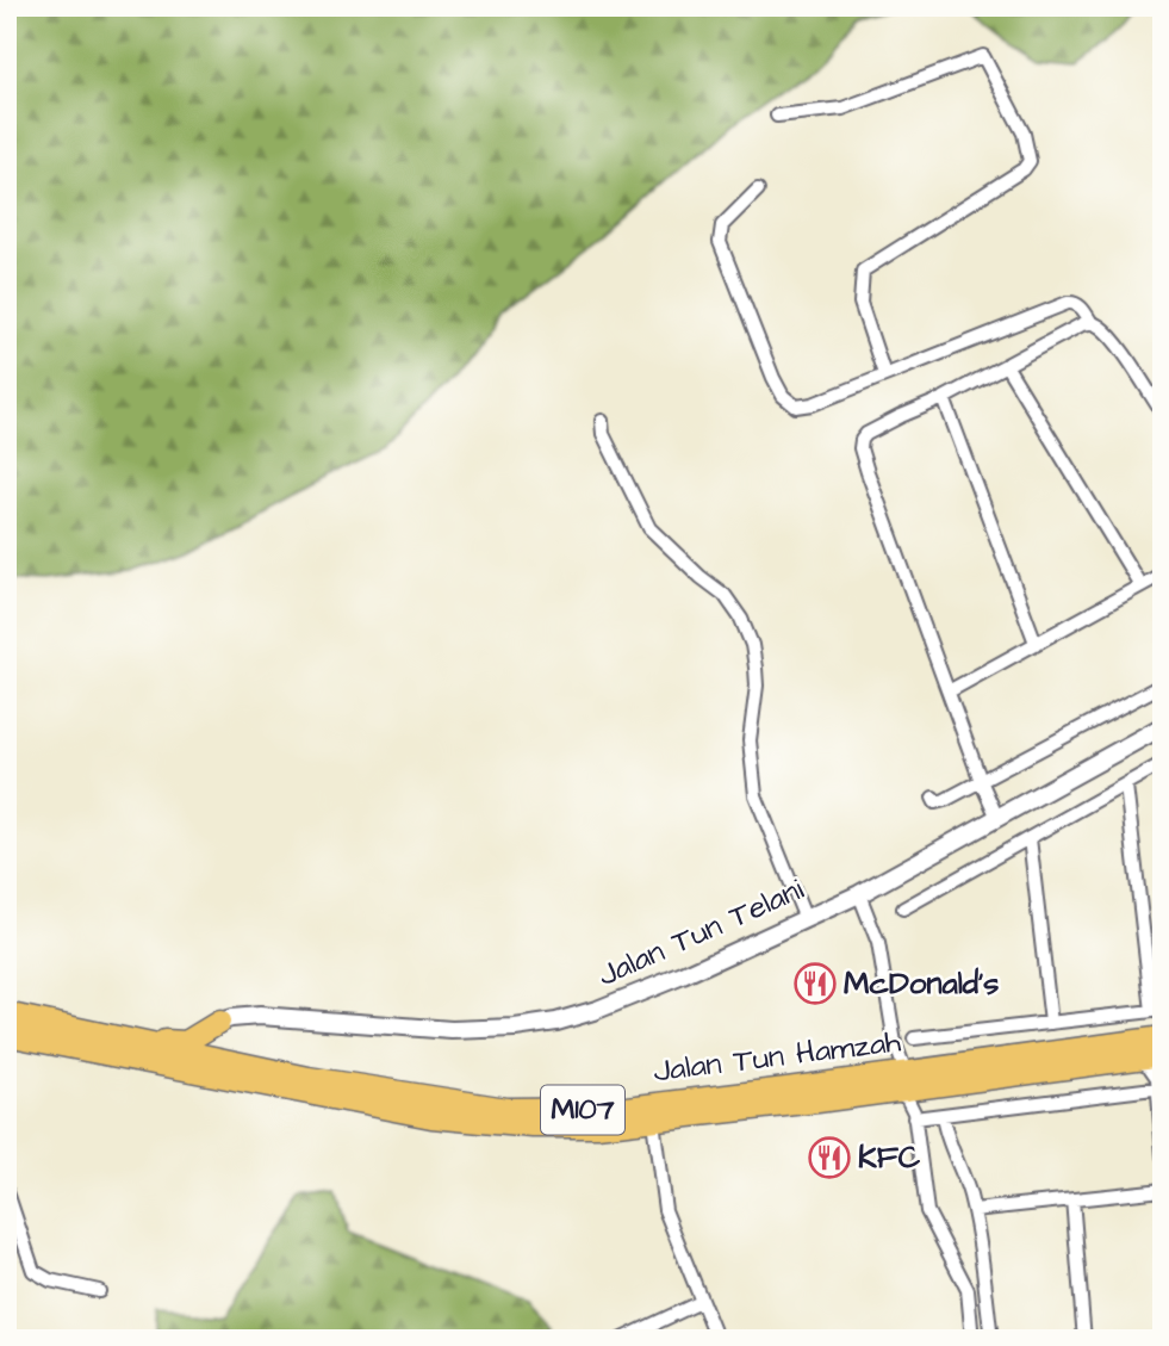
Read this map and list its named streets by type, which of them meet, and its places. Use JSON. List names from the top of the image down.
{
  "streets": {
    "main road": ["Jalan Tun Hamzah", "M107"],
    "street": ["Jalan Tun Telani"]
  },
  "places": {
    "restaurant": ["McDonald's", "KFC"]
  }
}
